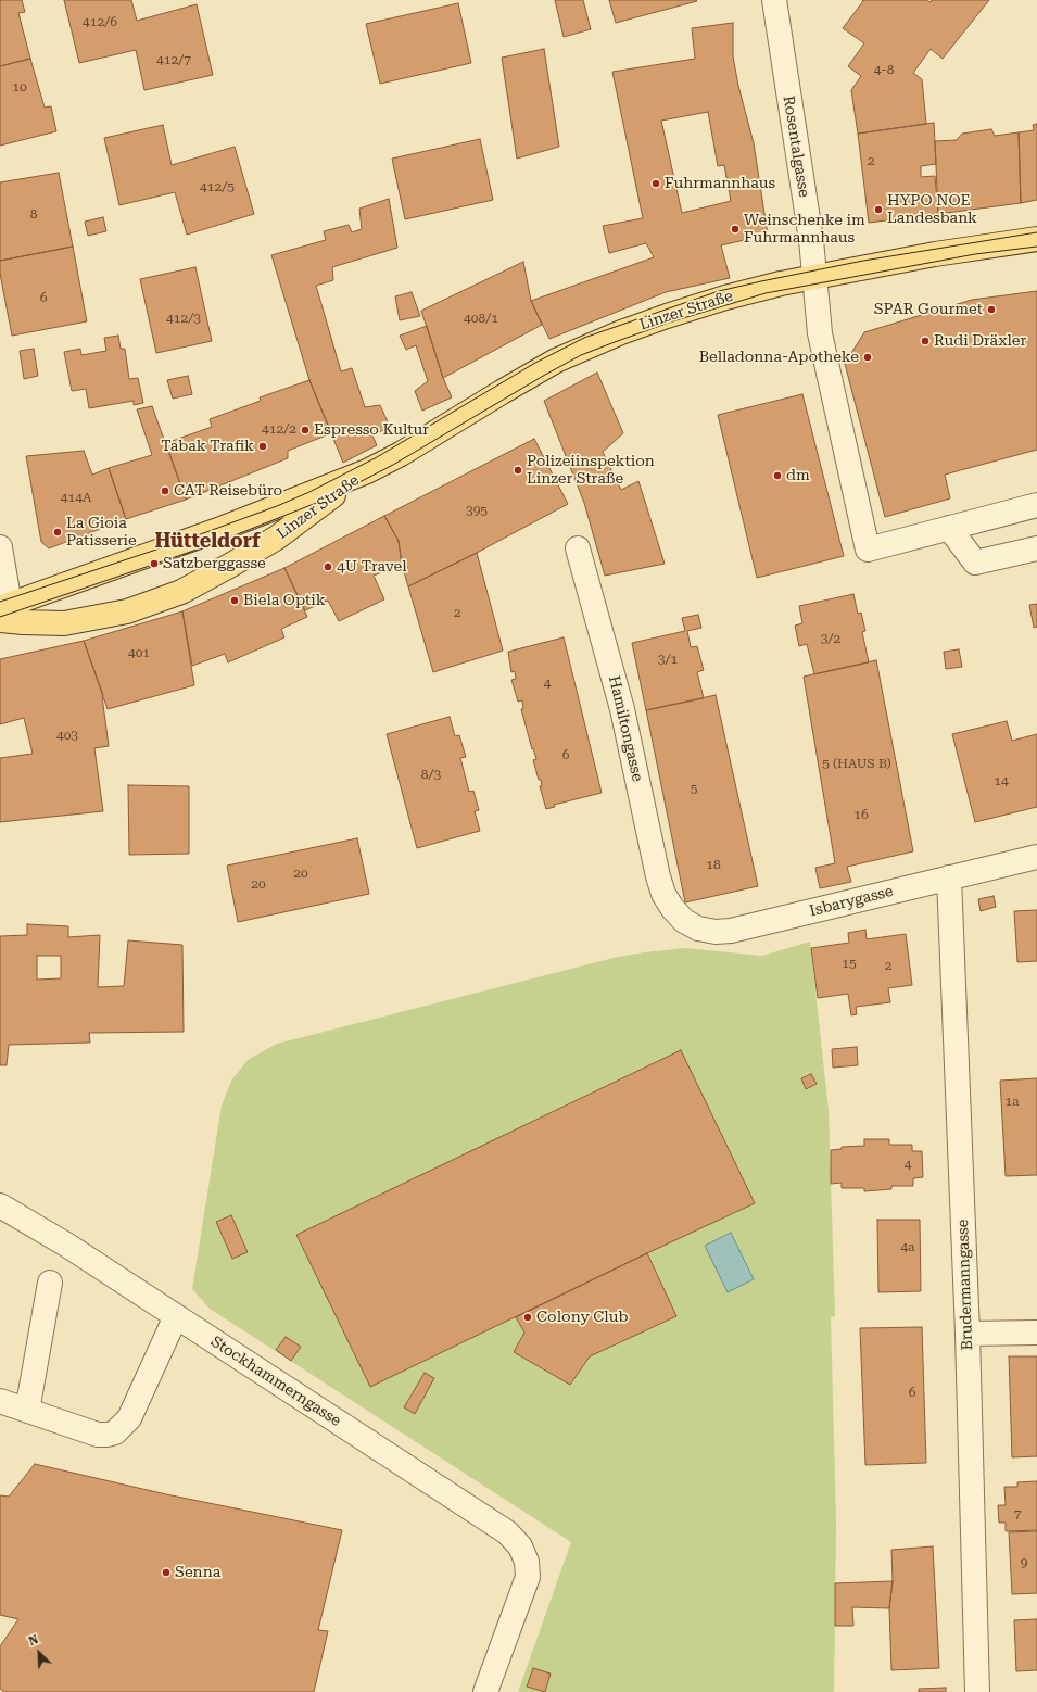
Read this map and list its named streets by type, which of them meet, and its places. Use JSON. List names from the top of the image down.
{
  "streets": {
    "main road": ["Linzer Straße"],
    "street": [
      "Rosentalgasse",
      "Hamiltongasse",
      "Isbarygasse",
      "Brudermanngasse",
      "Stockhammerngasse"
    ]
  },
  "crossings": [
    ["Rosentalgasse", "Linzer Straße"],
    ["Hamiltongasse", "Isbarygasse"],
    ["Isbarygasse", "Brudermanngasse"]
  ],
  "districts": ["Hütteldorf"],
  "places": [
    "Fuhrmannhaus",
    "HYPO NOE Landesbank",
    "Weinschenke im Fuhrmannhaus",
    "SPAR Gourmet",
    "Rudi Dräxler",
    "Belladonna-Apotheke",
    "Espresso Kultur",
    "Tabak Trafik",
    "Polizeiinspektion Linzer Straße",
    "dm",
    "CAT Reisebüro",
    "La Gioia Patisserie",
    "Satzberggasse",
    "4U Travel",
    "Biela Optik",
    "Colony Club",
    "Senna"
  ],
  "house_numbers": [
    "412/6",
    "412/7",
    "4-8",
    "10",
    "2",
    "412/5",
    "8",
    "6",
    "412/3",
    "408/1",
    "412/2",
    "414A",
    "395",
    "2",
    "3/2",
    "401",
    "3/1",
    "4",
    "403",
    "6",
    "5 (HAUS B)",
    "8/3",
    "14",
    "5",
    "16",
    "18",
    "20",
    "20",
    "15",
    "2",
    "1a",
    "4",
    "4a",
    "6",
    "7",
    "9"
  ],
  "north": "top left"
}
